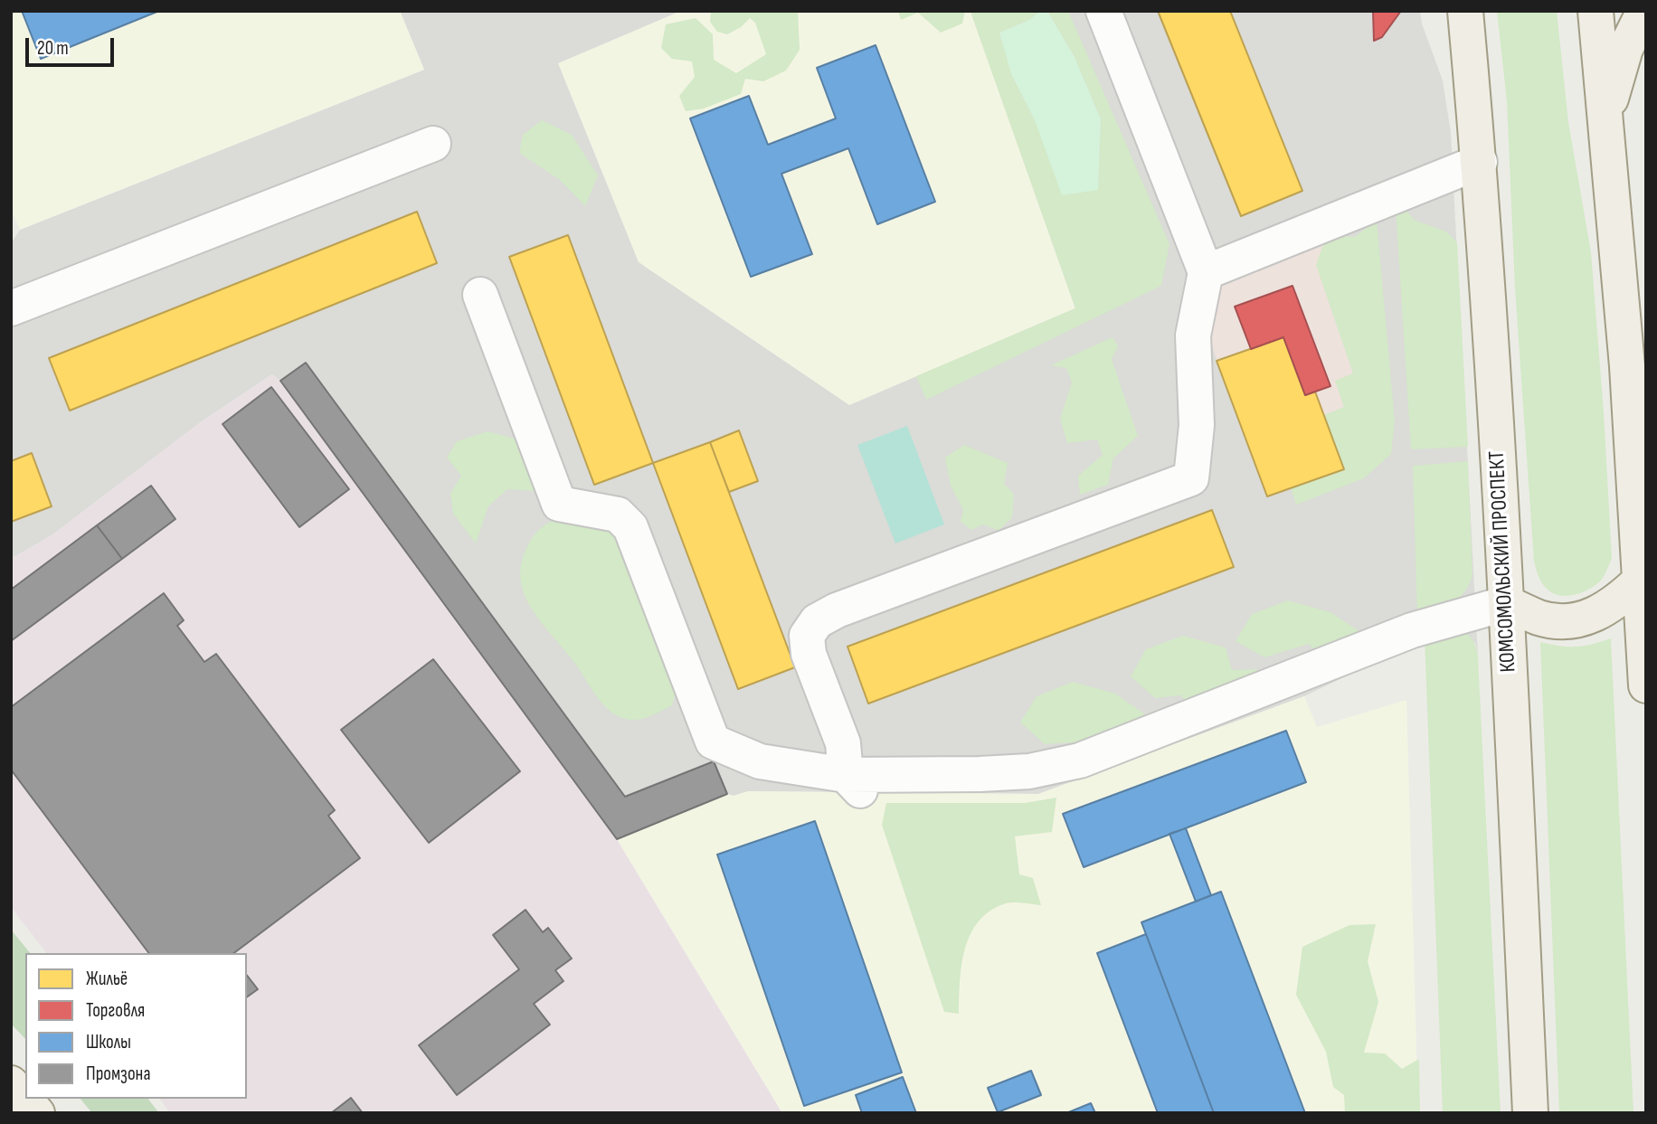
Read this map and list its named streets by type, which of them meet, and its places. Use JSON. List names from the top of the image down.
{
  "streets": {
    "main road": ["КОМСОМОЛЬСКИЙ ПРОСПЕКТ"]
  },
  "legend": [
    "Жильё",
    "Торговля",
    "Школы",
    "Промзона"
  ],
  "scale_bar": "20 m"
}
